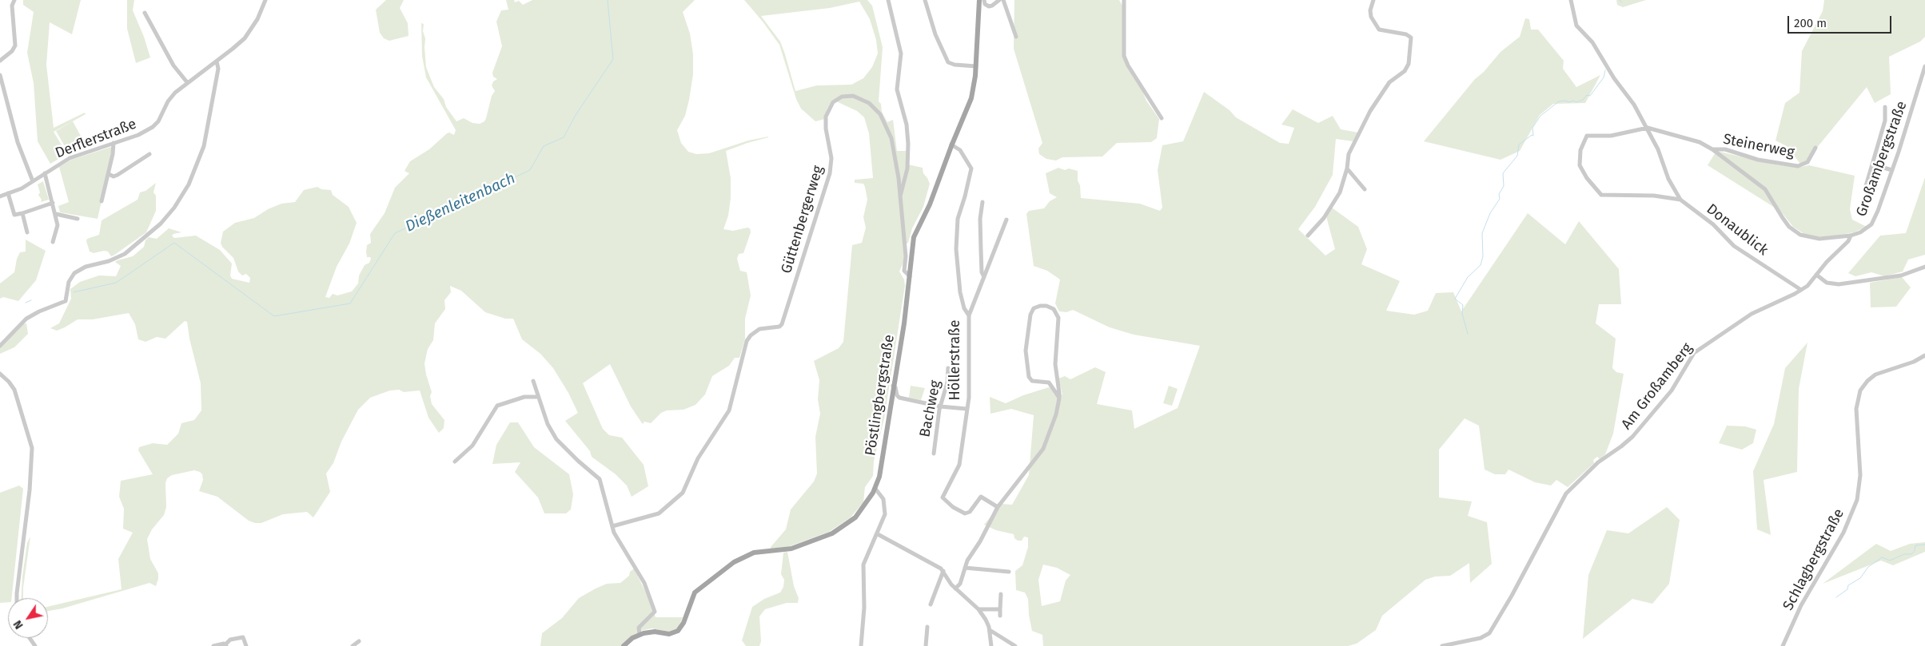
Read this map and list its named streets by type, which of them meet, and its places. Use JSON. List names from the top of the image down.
{
  "streets": {
    "main road": ["Pöstlingbergstraße"],
    "street": [
      "Derflerstraße",
      "Steinerweg",
      "Großambergstraße",
      "Güttenbergerweg",
      "Donaublick",
      "Höllerstraße",
      "Am Großamberg",
      "Bachweg",
      "Schlagbergstraße"
    ]
  },
  "crossings": [
    ["Steinerweg", "Großambergstraße"],
    ["Großambergstraße", "Am Großamberg"],
    ["Güttenbergerweg", "Pöstlingbergstraße"],
    ["Donaublick", "Am Großamberg"],
    ["Höllerstraße", "Pöstlingbergstraße"],
    ["Höllerstraße", "Bachweg"]
  ],
  "water": ["Dießenleitenbach"],
  "scale_bar": "200 m",
  "north": "bottom left"
}
